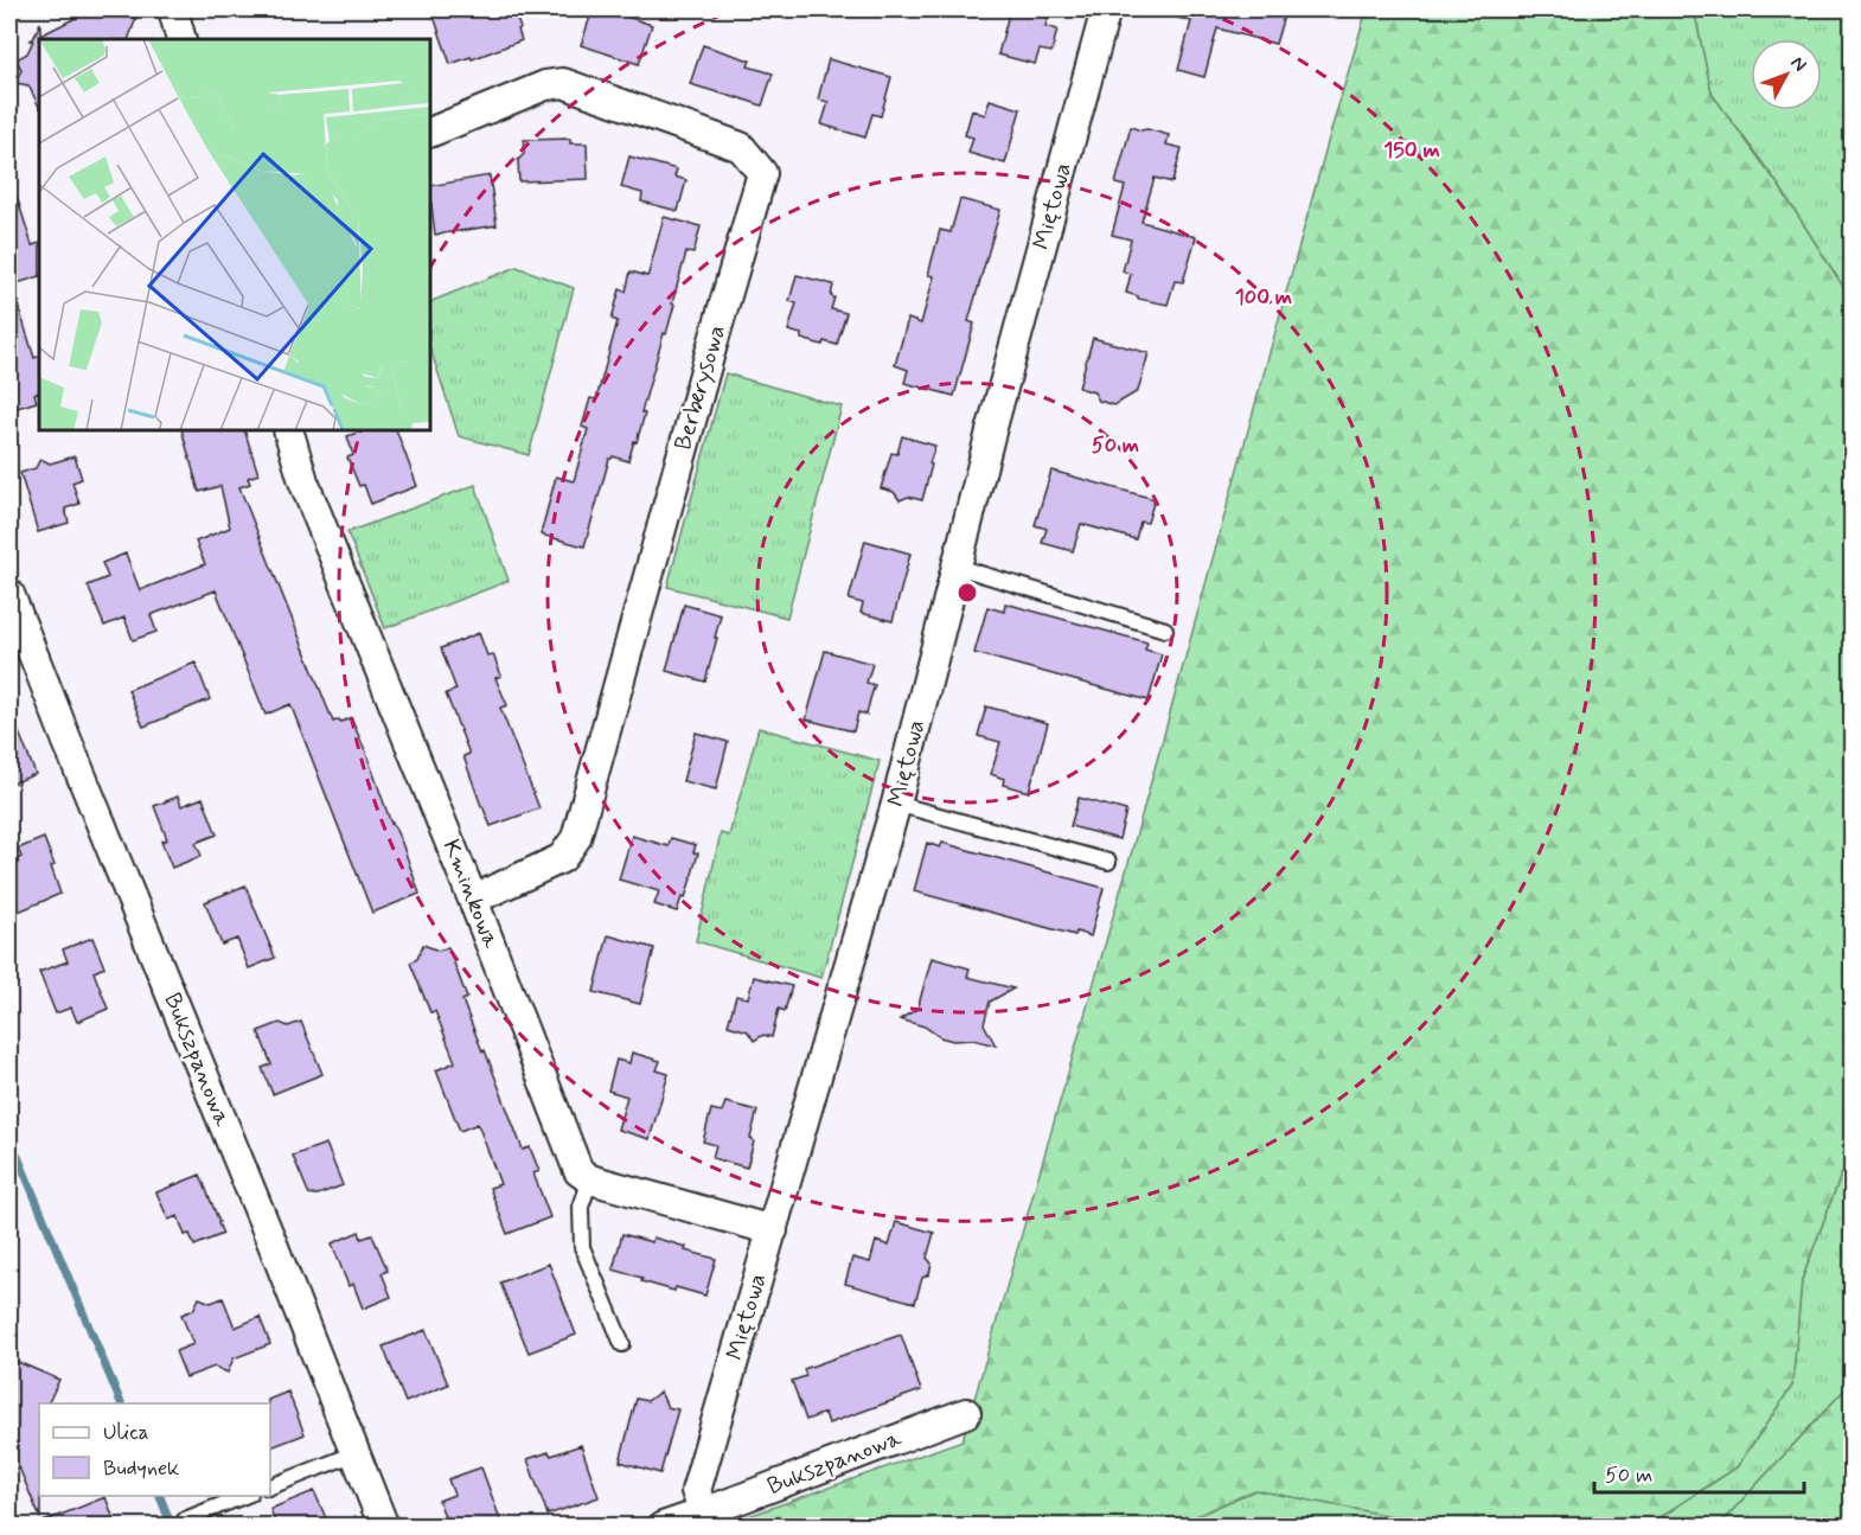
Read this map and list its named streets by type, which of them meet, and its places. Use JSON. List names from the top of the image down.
{
  "streets": {
    "street": [
      "Miętowa",
      "Berberysowa",
      "Kminkowa",
      "Bukszpanowa"
    ]
  },
  "crossings": [
    ["Miętowa", "Bukszpanowa"],
    ["Berberysowa", "Kminkowa"]
  ],
  "legend": ["Ulica", "Budynek"],
  "scale_bar": "50 m",
  "north": "top right",
  "rings": ["150 m", "100 m", "50 m"]
}
